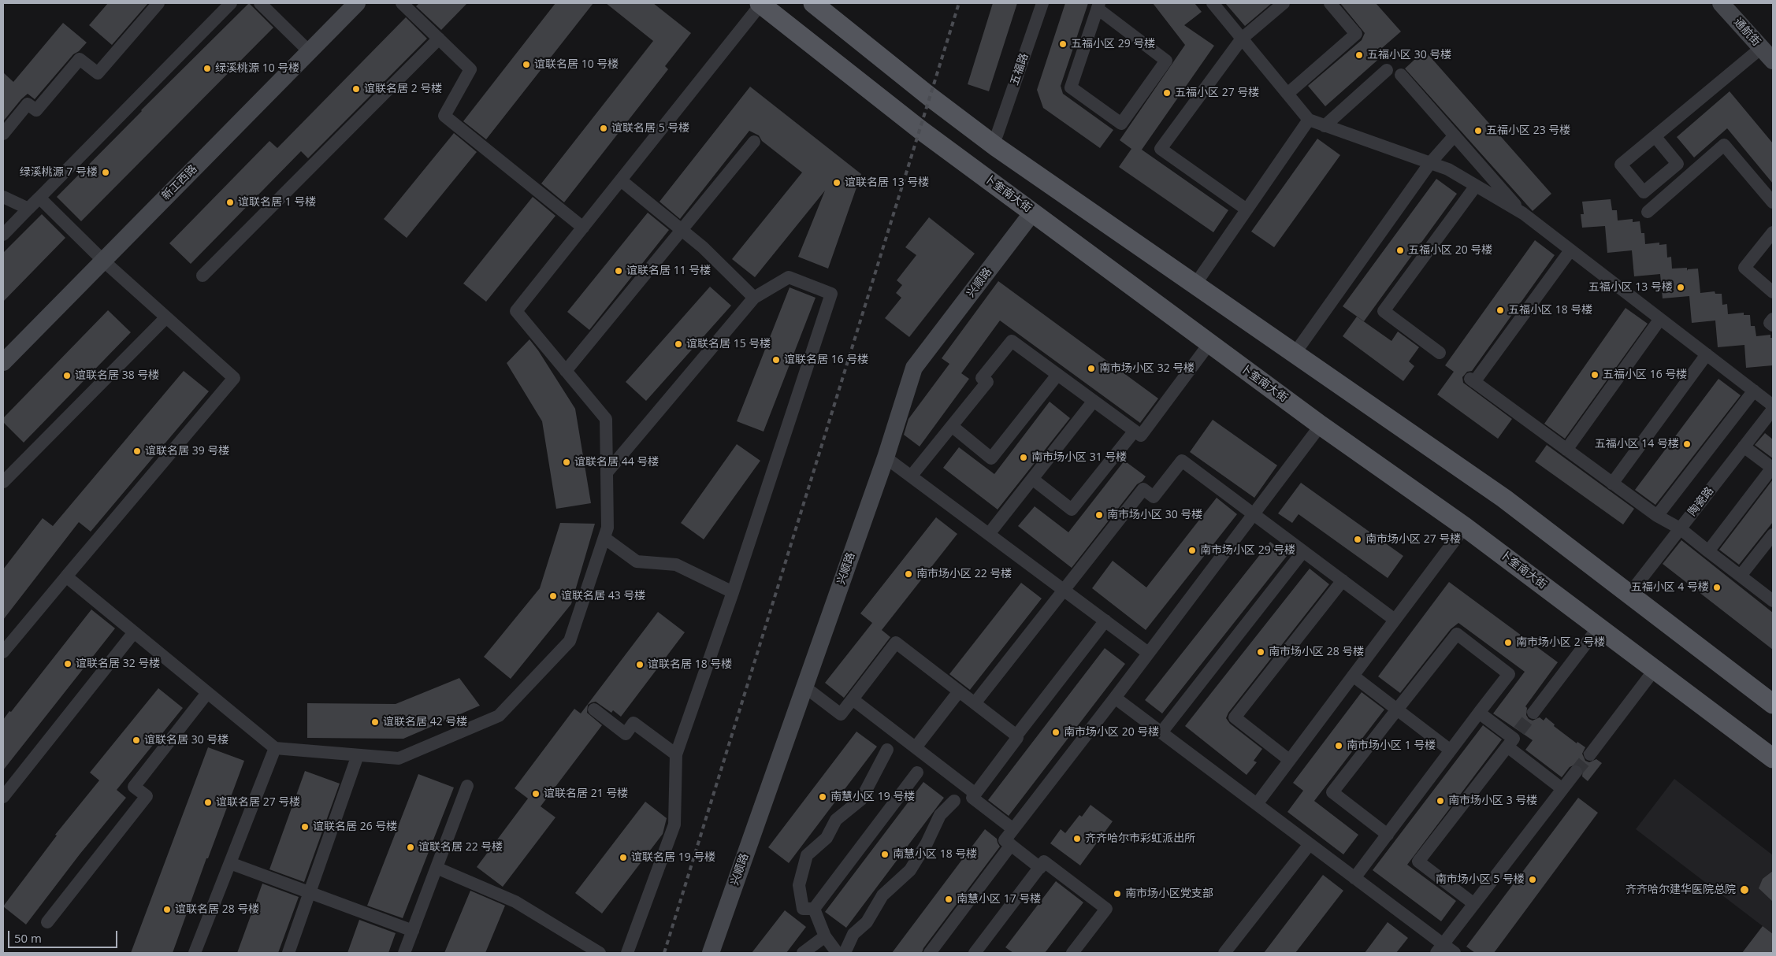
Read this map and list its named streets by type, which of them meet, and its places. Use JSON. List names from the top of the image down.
{
  "streets": {
    "main road": ["卜奎南大街"],
    "street": [
      "通航街",
      "五福路",
      "新工西路",
      "兴顺路",
      "陶瓷路"
    ]
  },
  "crossings": [
    ["卜奎南大街", "兴顺路"]
  ],
  "places": [
    "五福小区 29 号楼",
    "五福小区 30 号楼",
    "谊联名居 10 号楼",
    "绿溪桃源 10 号楼",
    "谊联名居 2 号楼",
    "五福小区 27 号楼",
    "谊联名居 5 号楼",
    "五福小区 23 号楼",
    "绿溪桃源 7 号楼",
    "谊联名居 13 号楼",
    "谊联名居 1 号楼",
    "五福小区 20 号楼",
    "谊联名居 11 号楼",
    "五福小区 13 号楼",
    "五福小区 18 号楼",
    "谊联名居 15 号楼",
    "谊联名居 16 号楼",
    "南市场小区 32 号楼",
    "五福小区 16 号楼",
    "谊联名居 38 号楼",
    "五福小区 14 号楼",
    "谊联名居 39 号楼",
    "南市场小区 31 号楼",
    "谊联名居 44 号楼",
    "南市场小区 30 号楼",
    "南市场小区 27 号楼",
    "南市场小区 29 号楼",
    "南市场小区 22 号楼",
    "五福小区 4 号楼",
    "谊联名居 43 号楼",
    "南市场小区 2 号楼",
    "南市场小区 28 号楼",
    "谊联名居 32 号楼",
    "谊联名居 18 号楼",
    "谊联名居 42 号楼",
    "南市场小区 20 号楼",
    "谊联名居 30 号楼",
    "南市场小区 1 号楼",
    "谊联名居 21 号楼",
    "南慧小区 19 号楼",
    "南市场小区 3 号楼",
    "谊联名居 27 号楼",
    "谊联名居 26 号楼",
    "齐齐哈尔市彩虹派出所",
    "谊联名居 22 号楼",
    "南慧小区 18 号楼",
    "谊联名居 19 号楼",
    "南市场小区 5 号楼",
    "齐齐哈尔建华医院总院",
    "南市场小区党支部",
    "南慧小区 17 号楼",
    "谊联名居 28 号楼"
  ],
  "scale_bar": "50 m"
}
